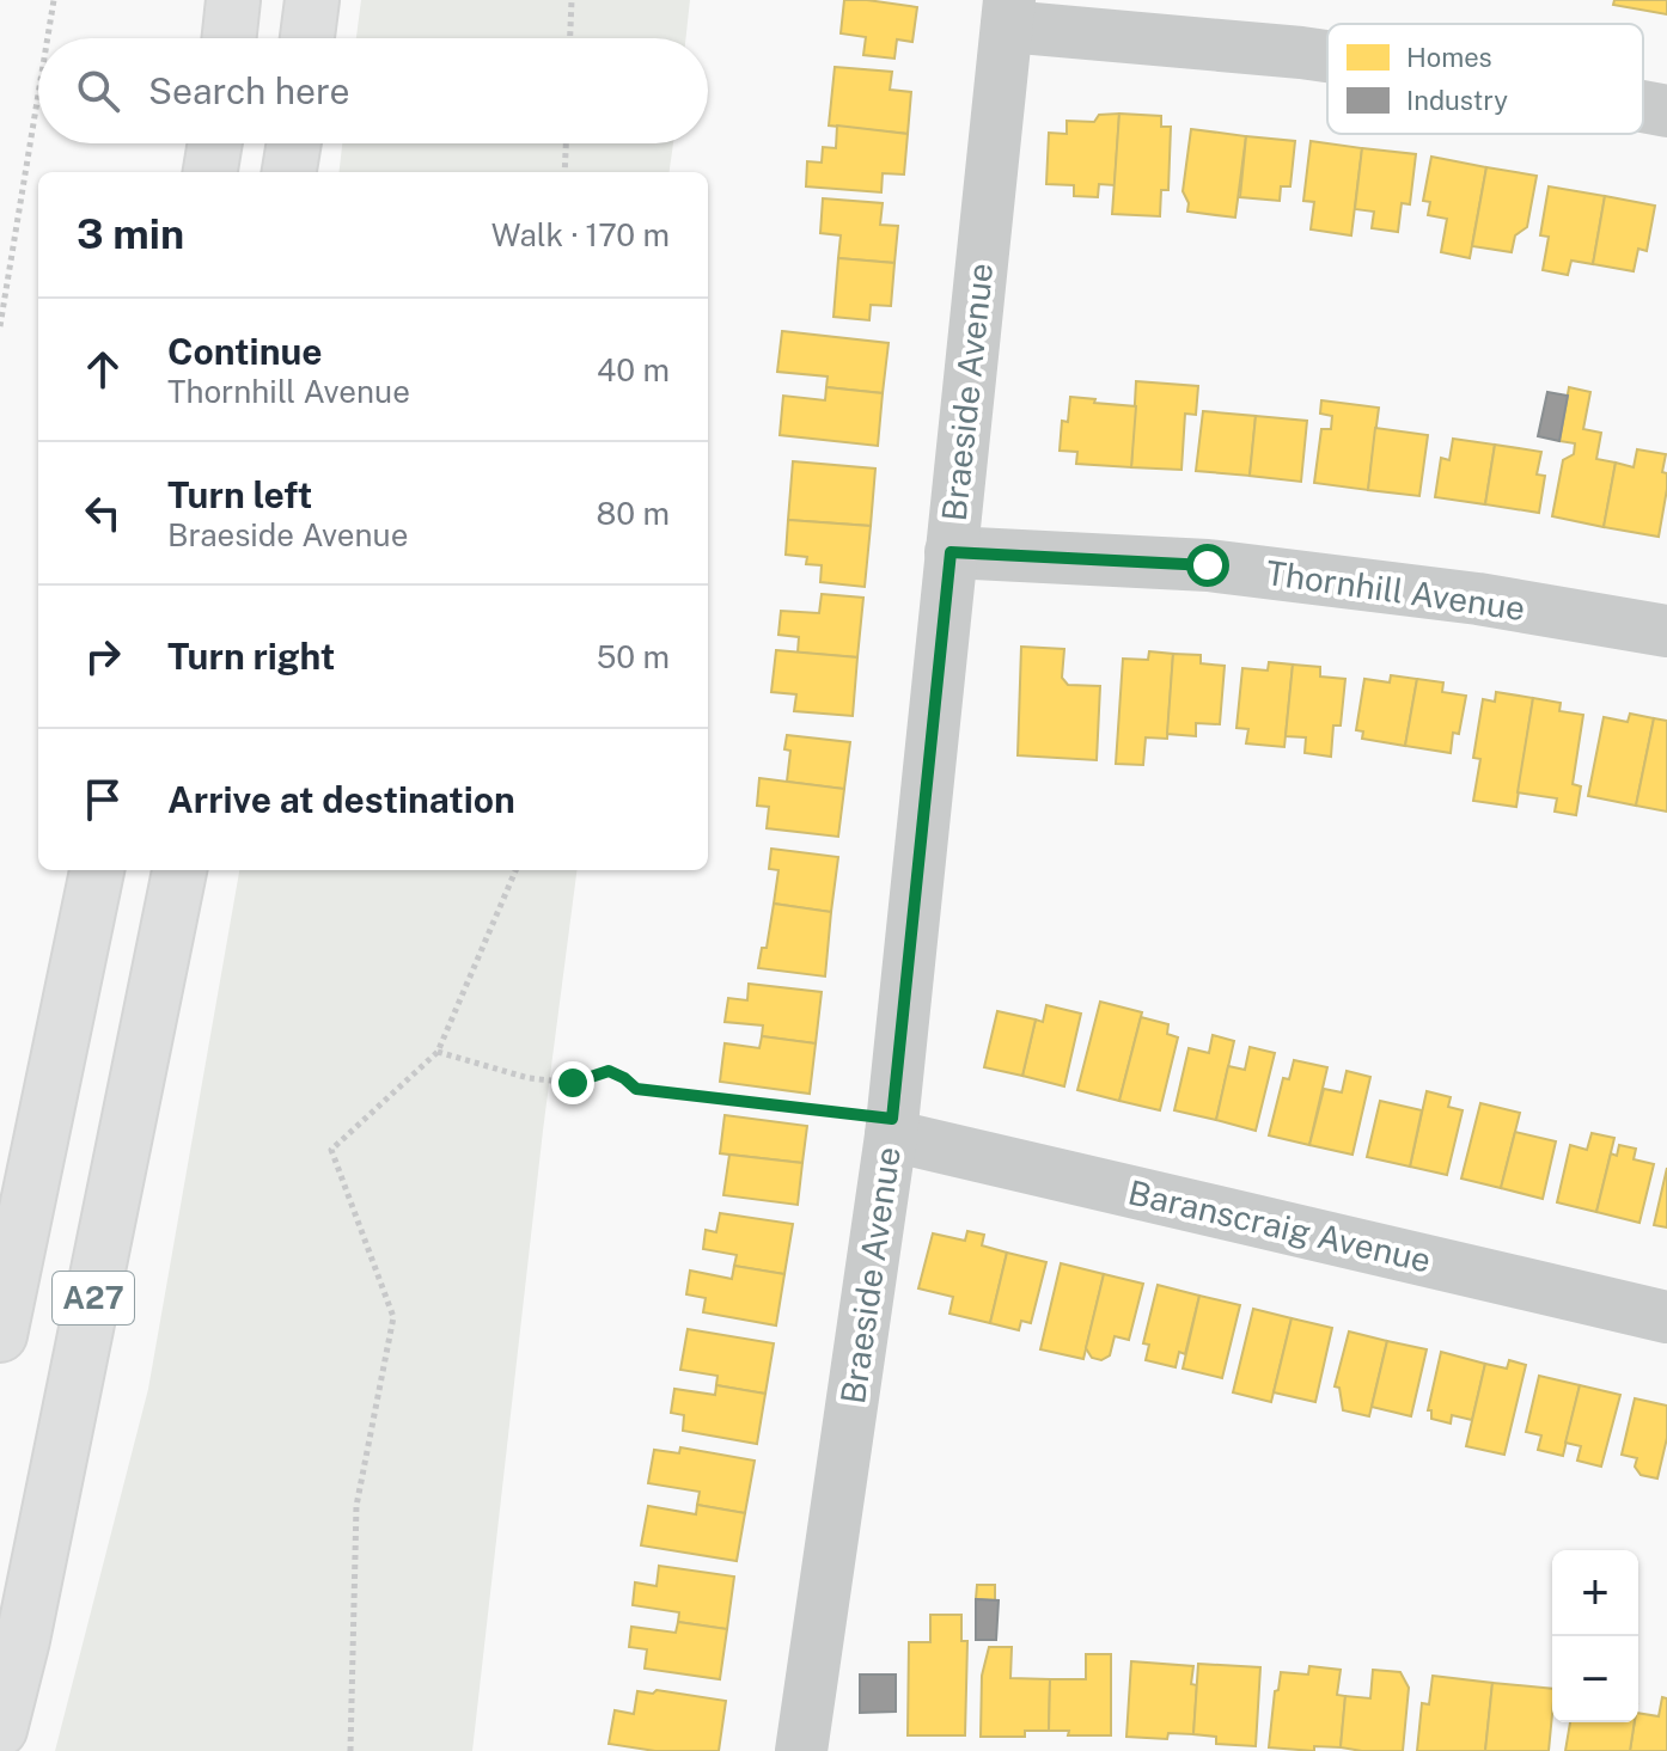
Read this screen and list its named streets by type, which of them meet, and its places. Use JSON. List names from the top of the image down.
{
  "streets": {
    "highway": ["A27"],
    "street": ["Braeside Avenue", "Thornhill Avenue", "Baranscraig Avenue"]
  },
  "crossings": [
    ["Braeside Avenue", "Thornhill Avenue"],
    ["Braeside Avenue", "Baranscraig Avenue"]
  ],
  "legend": ["Homes", "Industry"],
  "page": {
    "search": "Search here",
    "heading": ["3 min", "Walk · 170 m"],
    "list": [
      ["Continue", "Thornhill Avenue", "40 m"],
      ["Turn left", "Braeside Avenue", "80 m"],
      ["Turn right", "50 m"],
      "Arrive at destination"
    ],
    "map_buttons": ["+", "−"]
  }
}
